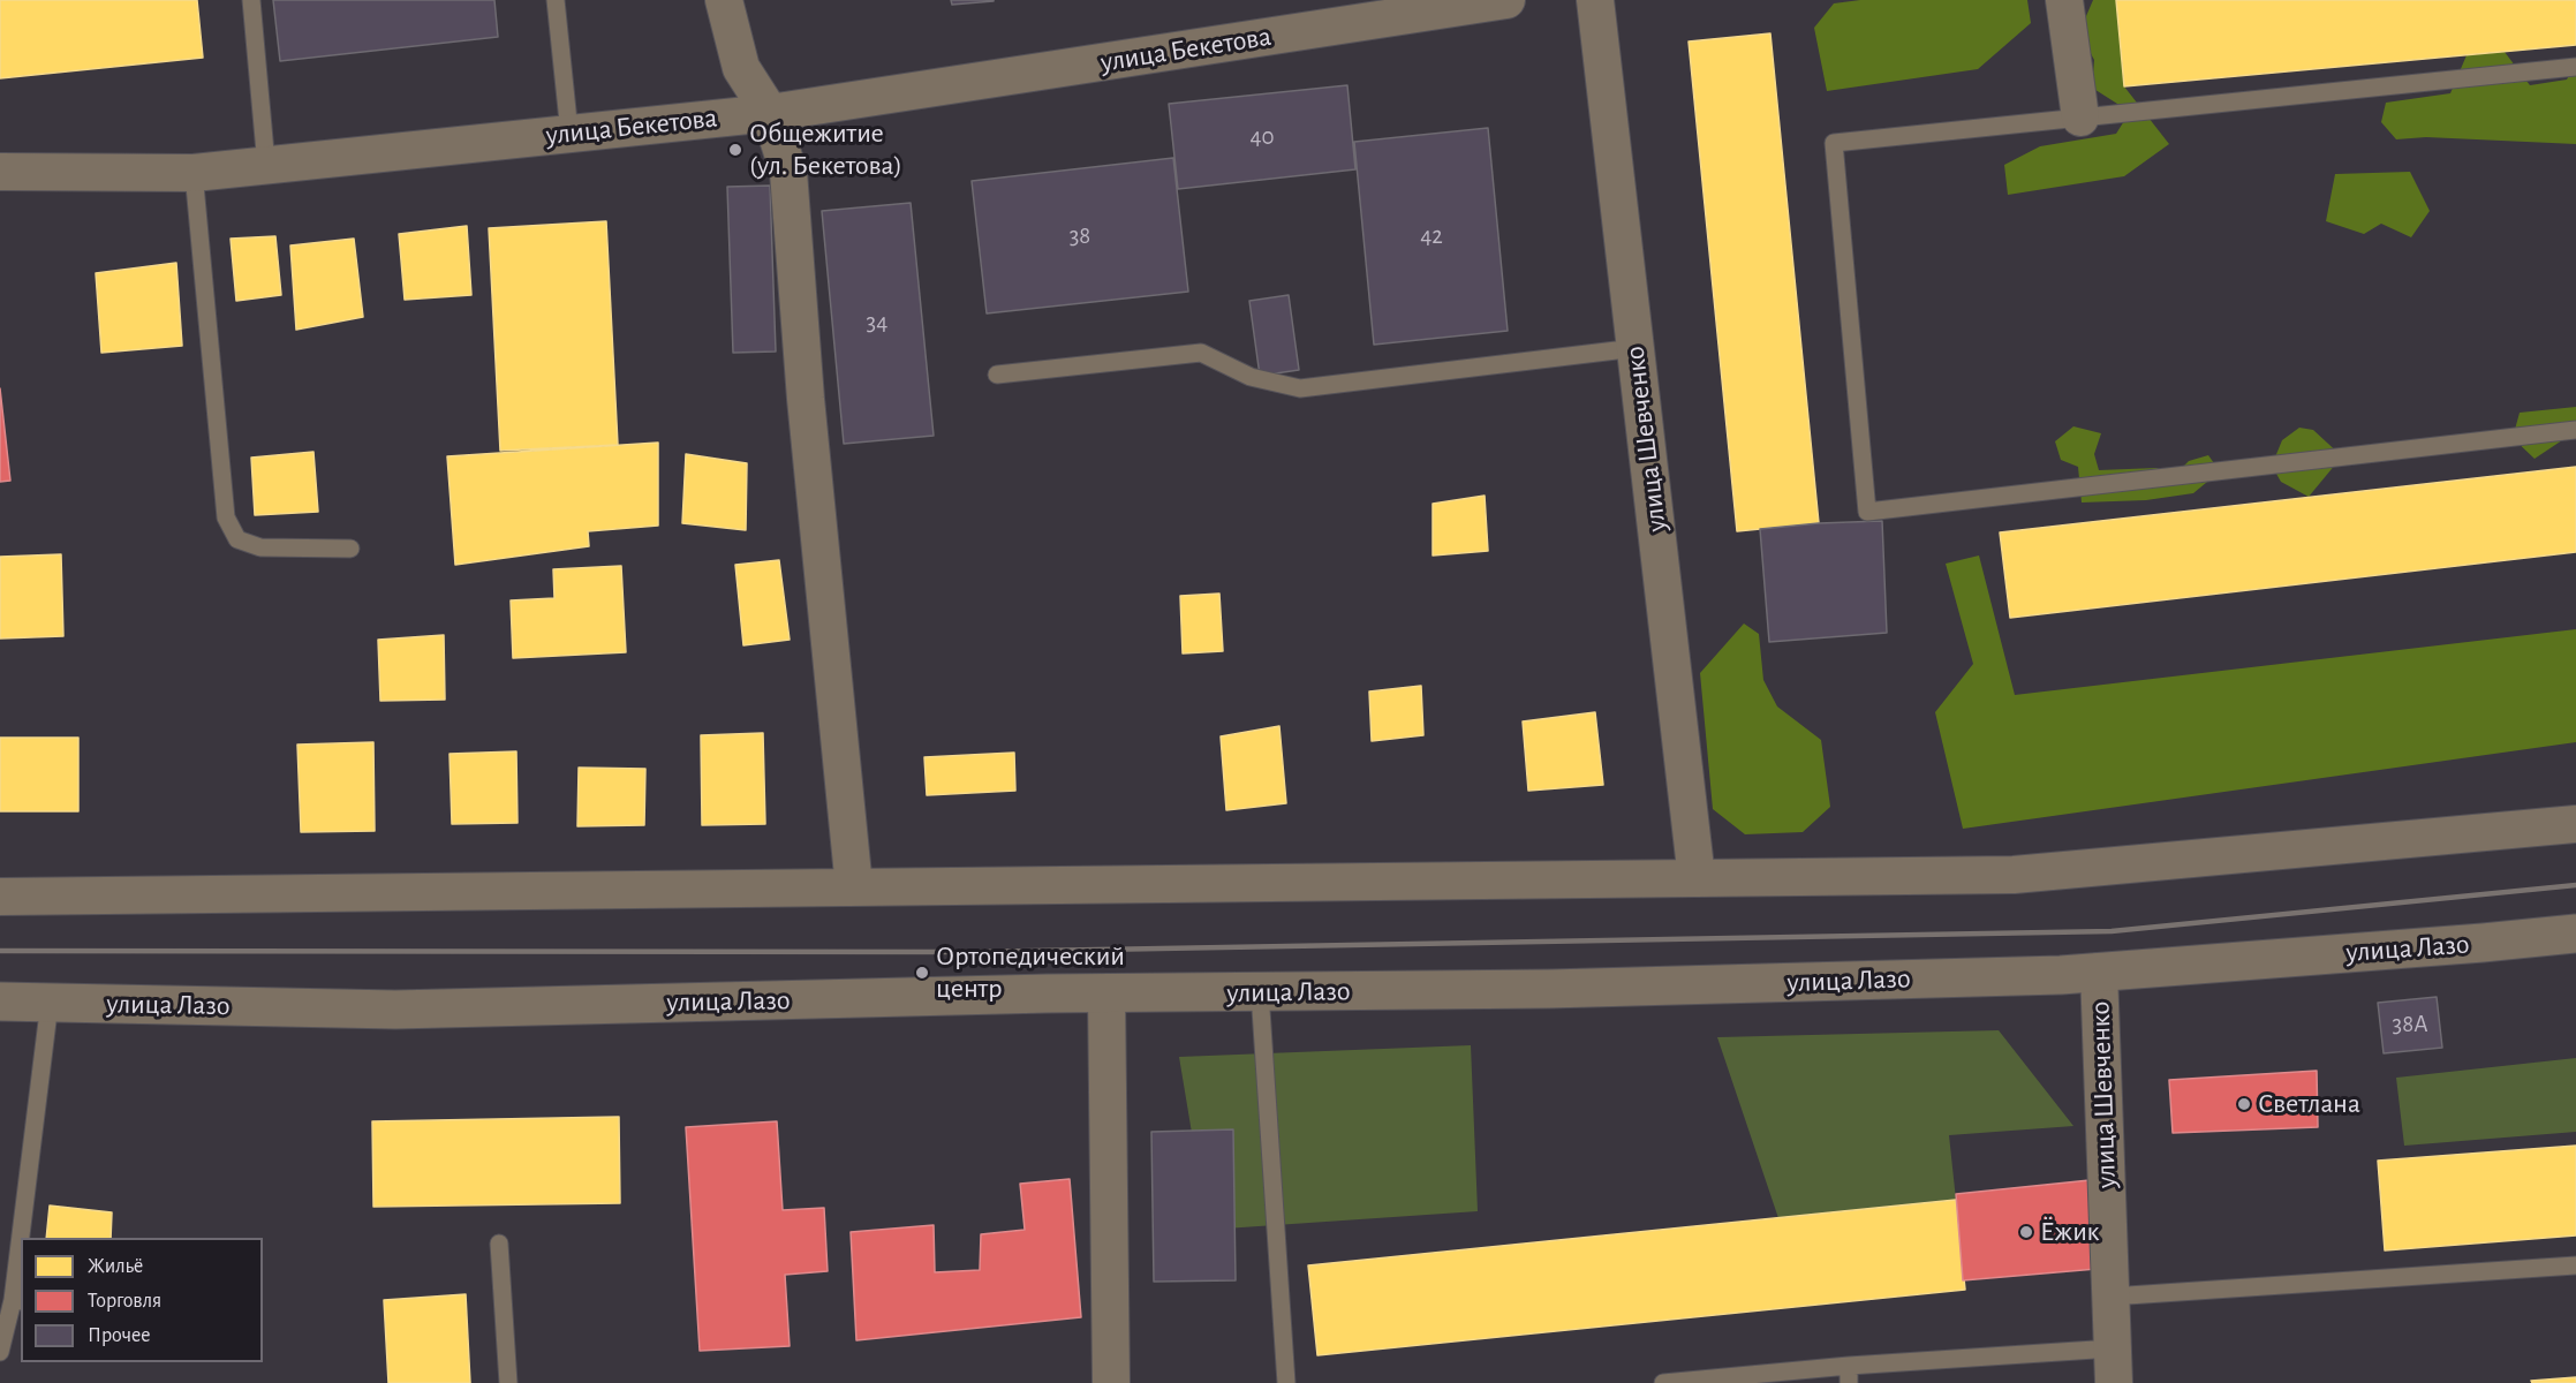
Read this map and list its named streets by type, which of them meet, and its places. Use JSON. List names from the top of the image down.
{
  "streets": {
    "street": ["улица Бекетова", "улица Шевченко", "улица Лазо"]
  },
  "crossings": [
    ["улица Шевченко", "улица Лазо"]
  ],
  "places": [
    "Общежитие (ул. Бекетова)",
    "Ортопедический центр",
    "Светлана",
    "Ёжик"
  ],
  "house_numbers": [
    "40",
    "38",
    "42",
    "34",
    "38А"
  ],
  "legend": ["Жильё", "Торговля", "Прочее"]
}
